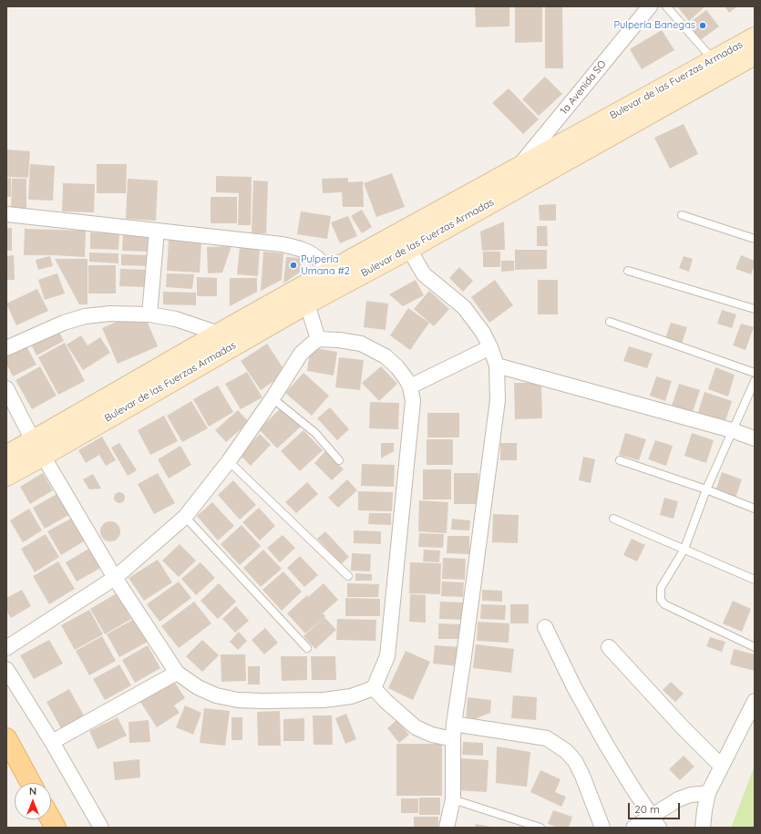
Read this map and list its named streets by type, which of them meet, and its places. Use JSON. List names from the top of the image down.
{
  "streets": {
    "street": ["Bulevar de las Fuerzas Armadas", "1a Avenida SO"]
  },
  "crossings": [
    ["Bulevar de las Fuerzas Armadas", "1a Avenida SO"]
  ],
  "places": ["Pulpería Banegas", "Pulpería Umana #2"],
  "scale_bar": "20 m",
  "north": "top"
}
